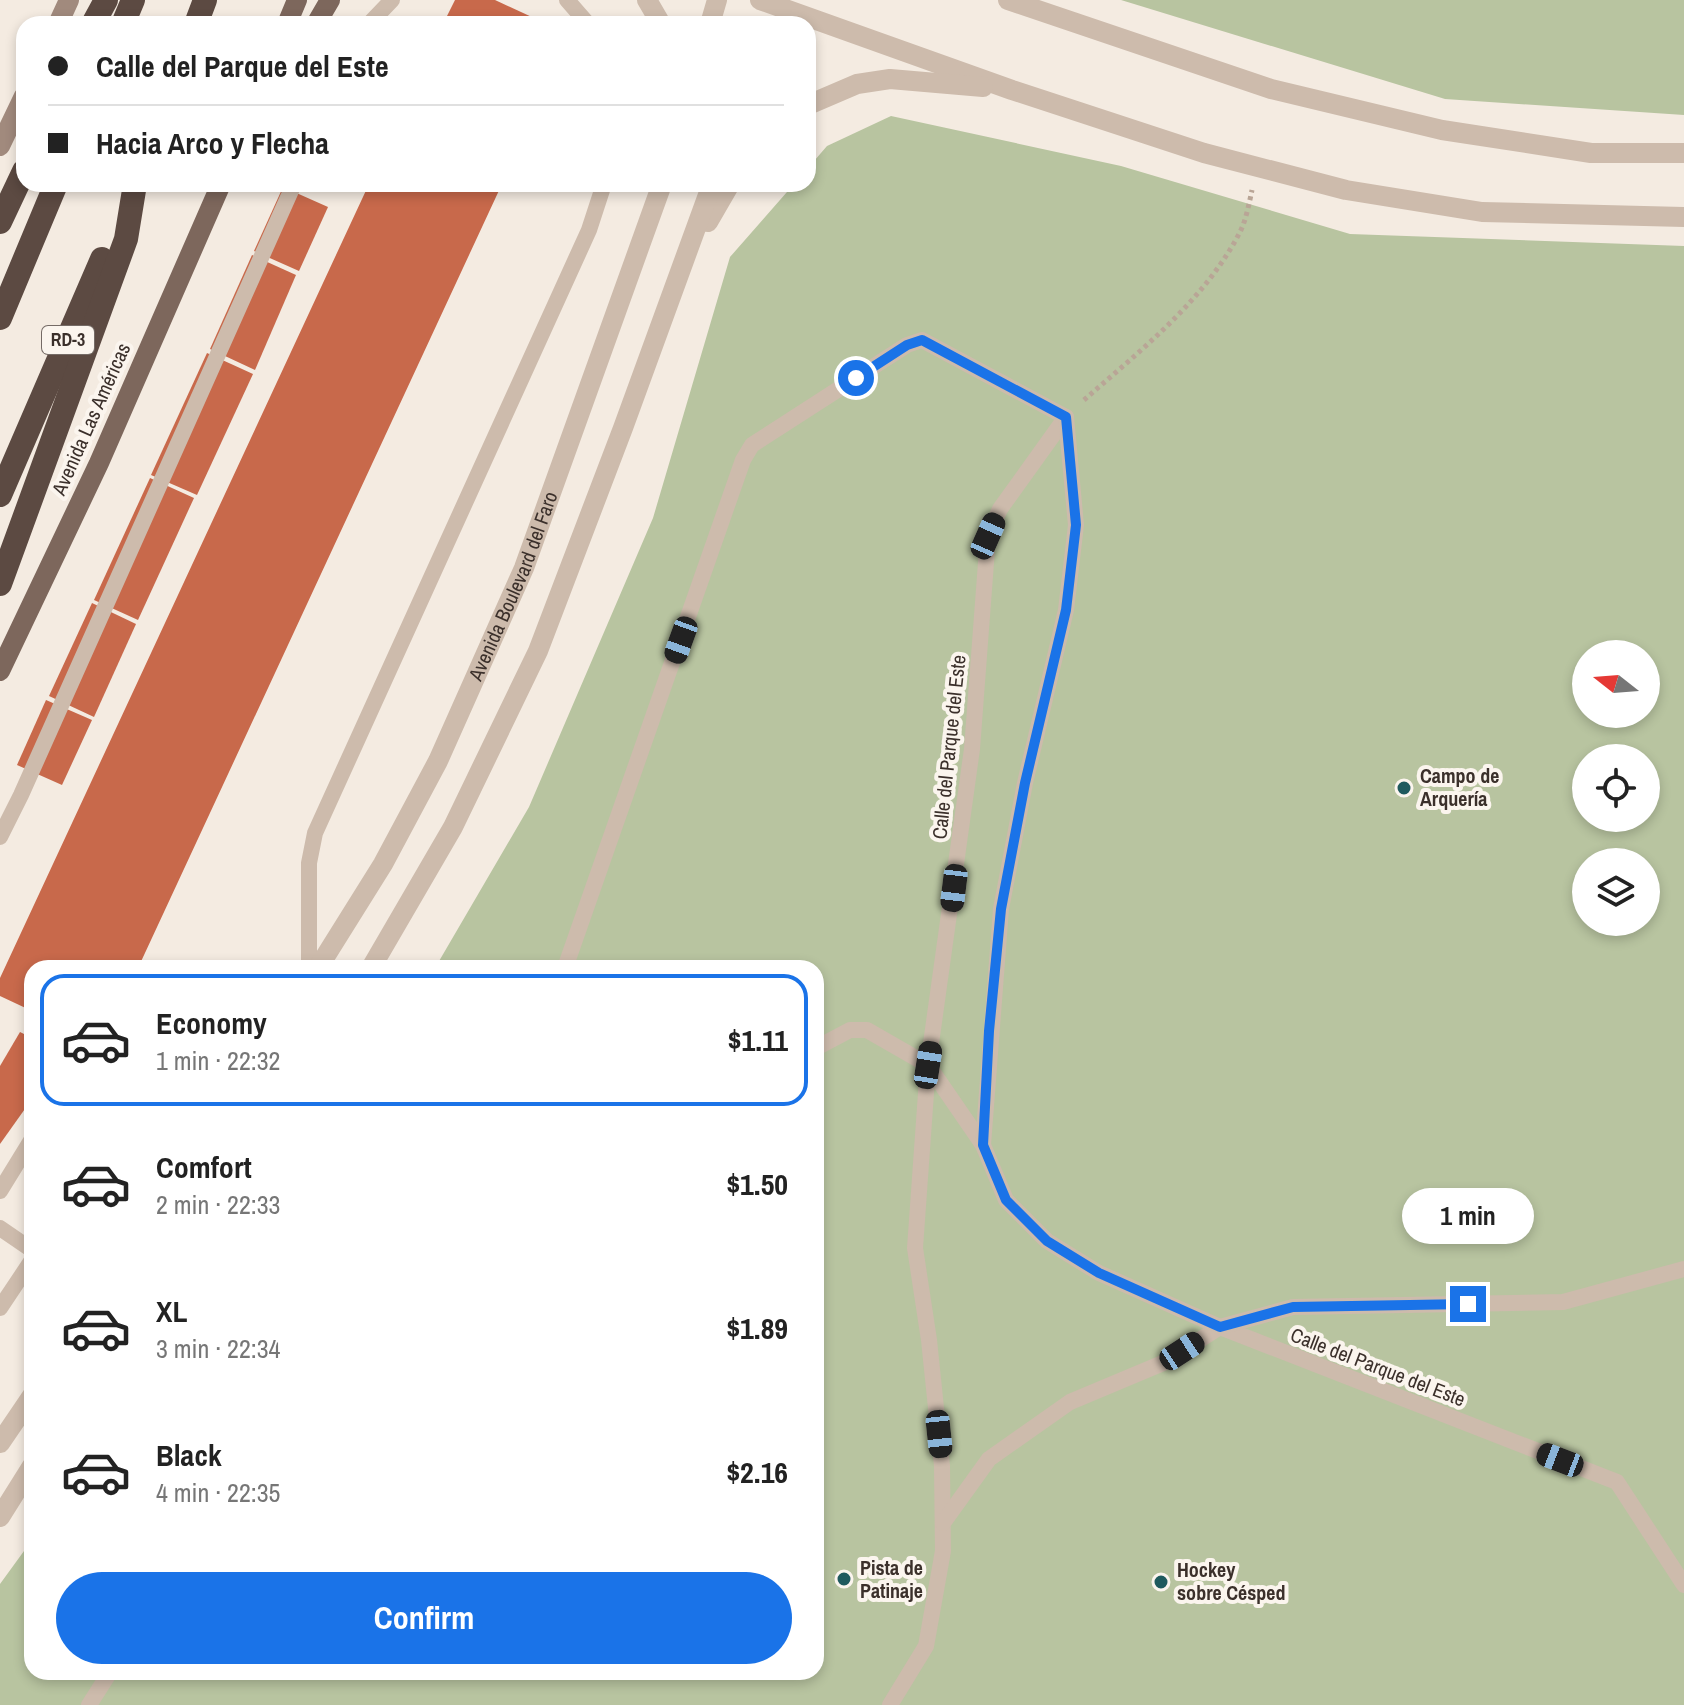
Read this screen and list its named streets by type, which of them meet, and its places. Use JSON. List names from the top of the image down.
{
  "streets": {
    "highway": ["RD-3"],
    "main road": ["Avenida Las Américas"],
    "street": ["Avenida Boulevard del Faro"],
    "lane": ["Calle del Parque del Este"]
  },
  "places": ["Campo de Arquería", "Pista de Patinaje", "Hockey sobre Césped"],
  "north": "left",
  "page": {
    "banner": ["Calle del Parque del Este", "Hacia Arco y Flecha"],
    "list": [
      {
        "name": "Economy",
        "note": "1 min · 22:32",
        "value": "$1.11"
      },
      {
        "name": "Comfort",
        "note": "2 min · 22:33",
        "value": "$1.50"
      },
      {
        "name": "XL",
        "note": "3 min · 22:34",
        "value": "$1.89"
      },
      {
        "name": "Black",
        "note": "4 min · 22:35",
        "value": "$2.16"
      }
    ],
    "bubble": "1 min",
    "buttons": "Confirm"
  }
}
